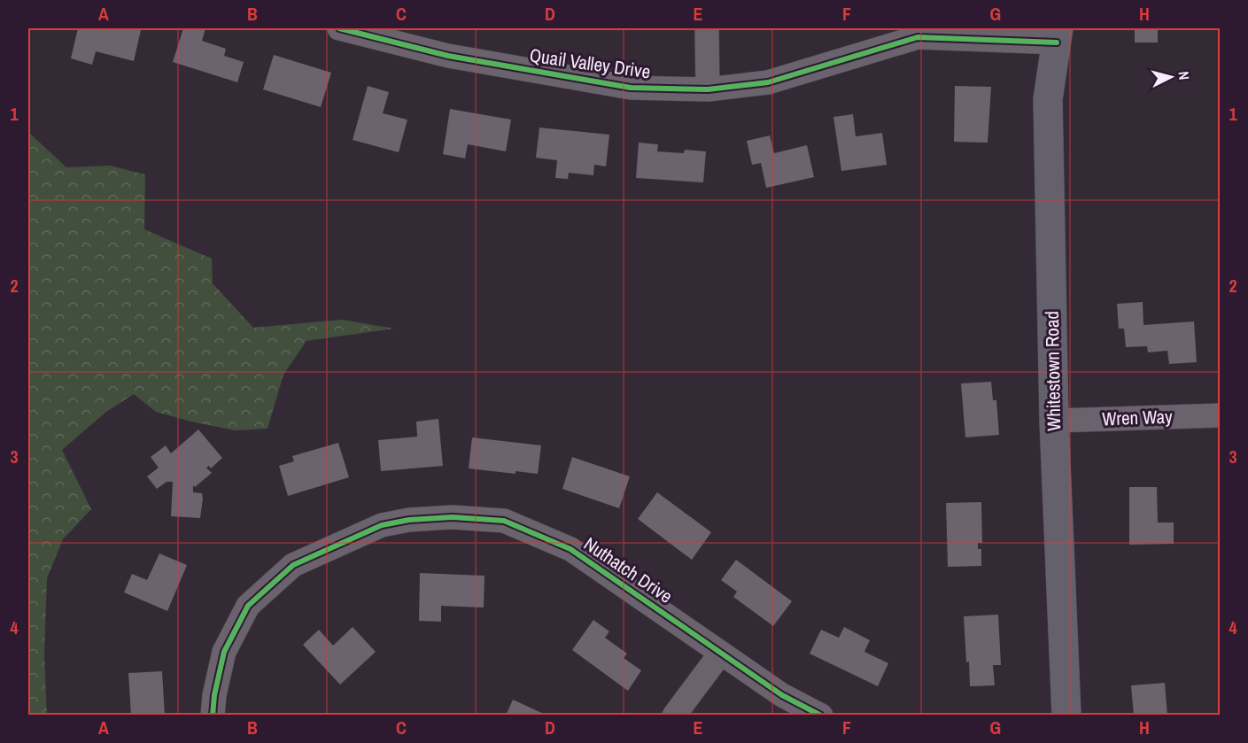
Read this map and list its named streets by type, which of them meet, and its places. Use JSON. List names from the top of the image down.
{
  "streets": {
    "street": [
      "Quail Valley Drive",
      "Whitestown Road",
      "Wren Way",
      "Nuthatch Drive"
    ]
  },
  "crossings": [
    ["Quail Valley Drive", "Whitestown Road"],
    ["Whitestown Road", "Wren Way"]
  ],
  "north": "right",
  "grid": {
    "columns": [
      "A",
      "B",
      "C",
      "D",
      "E",
      "F",
      "G",
      "H"
    ],
    "rows": [
      "1",
      "2",
      "3",
      "4"
    ]
  }
}
